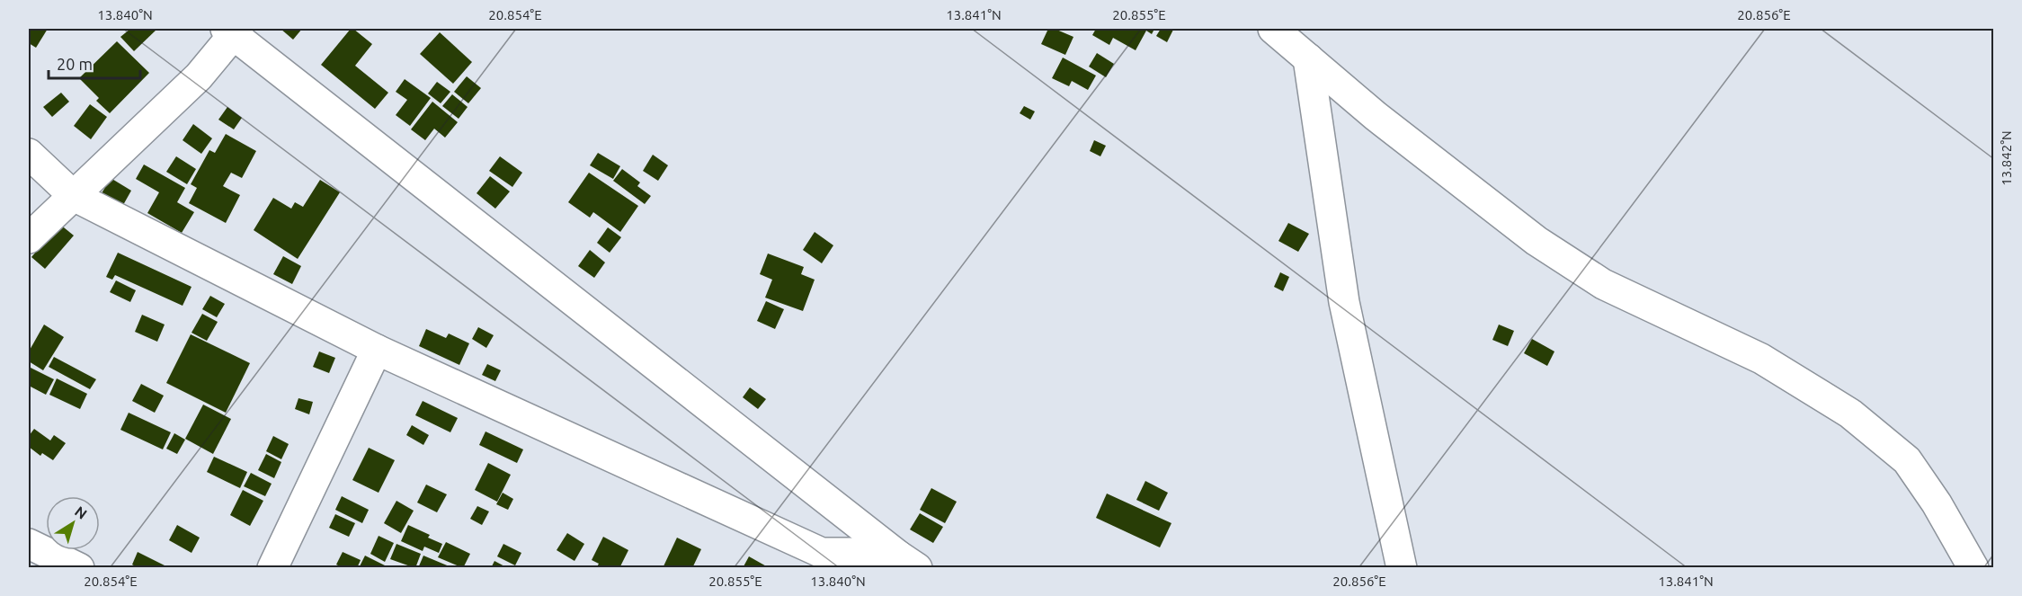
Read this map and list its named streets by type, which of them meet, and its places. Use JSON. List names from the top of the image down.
{
  "scale_bar": "20 m",
  "north": "top right",
  "coordinates": [
    "13.840°N",
    "20.854°E",
    "13.841°N",
    "20.855°E",
    "20.856°E",
    "13.842°N"
  ]
}
